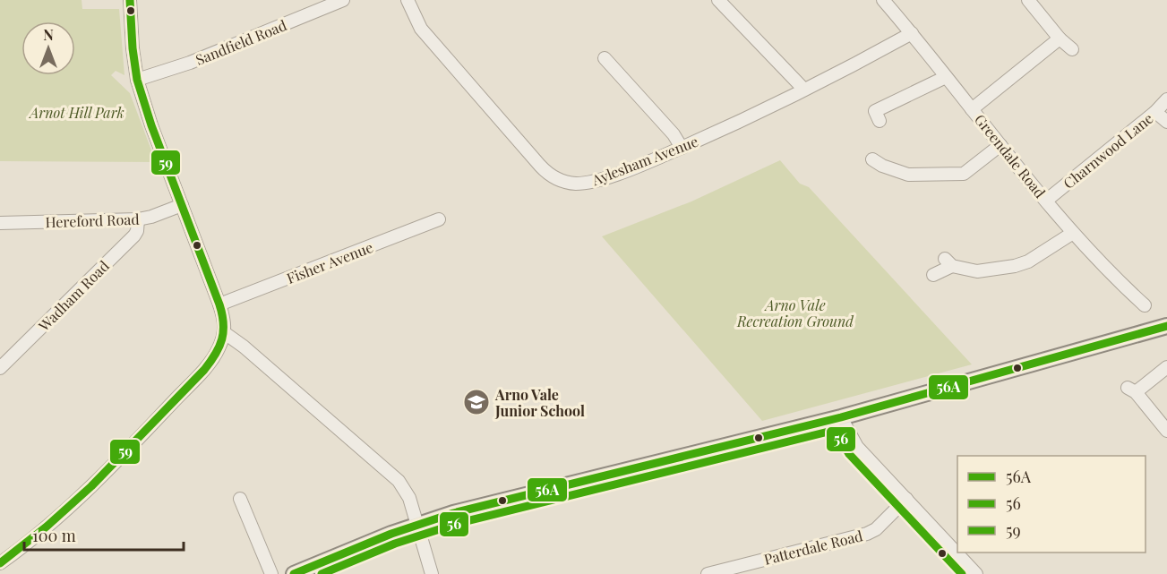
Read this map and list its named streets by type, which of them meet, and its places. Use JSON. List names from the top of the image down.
{
  "streets": {
    "street": [
      "Sandfield Road",
      "Charnwood Lane",
      "Greendale Road",
      "Aylesham Avenue",
      "Hereford Road",
      "Fisher Avenue",
      "Wadham Road",
      "Patterdale Road"
    ]
  },
  "crossings": [
    ["Charnwood Lane", "Greendale Road"],
    ["Greendale Road", "Aylesham Avenue"],
    ["Hereford Road", "Wadham Road"]
  ],
  "parks": ["Arnot Hill Park", "Arno Vale Recreation Ground"],
  "places": {
    "school or university": ["Arno Vale Junior School"]
  },
  "lines": ["transit line 59", "transit line 56A", "transit line 56"],
  "legend": ["56A", "56", "59"],
  "scale_bar": "100 m",
  "north": "top"
}
